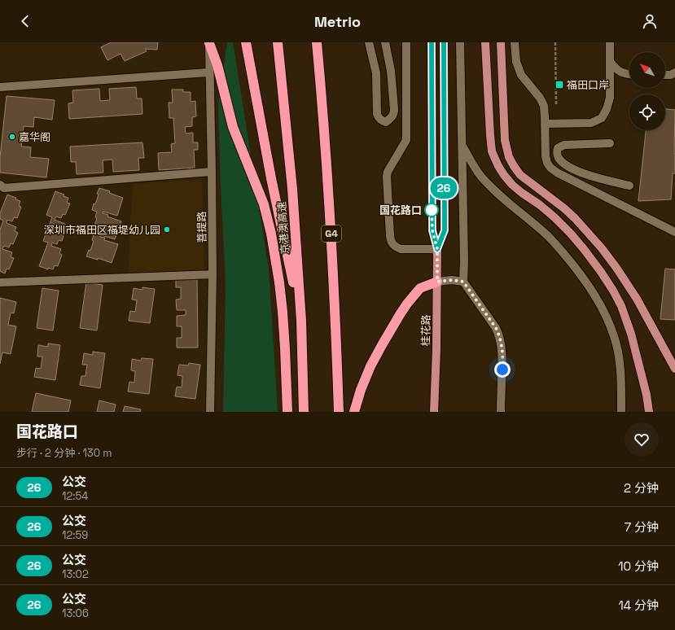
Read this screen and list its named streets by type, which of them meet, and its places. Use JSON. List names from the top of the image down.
{
  "streets": {
    "highway": ["京港澳高速", "G4"],
    "main road": ["桂花路"],
    "street": ["菩提路"]
  },
  "places": {
    "transit": ["福田口岸"],
    "other": ["嘉华阁", "国花路口", "深圳市福田区福堤幼儿园"]
  },
  "lines": ["bus line 26"],
  "north": "top left",
  "page": {
    "header": "Metrio",
    "on_map": "26",
    "heading": ["国花路口", "步行 · 2 分钟 · 130 m"],
    "list": [
      {
        "mark": "26",
        "name": "公交",
        "note": "12:54",
        "value": "2 分钟"
      },
      {
        "mark": "26",
        "name": "公交",
        "note": "12:59",
        "value": "7 分钟"
      },
      {
        "mark": "26",
        "name": "公交",
        "note": "13:02",
        "value": "10 分钟"
      },
      {
        "mark": "26",
        "name": "公交",
        "note": "13:06",
        "value": "14 分钟"
      }
    ]
  }
}
